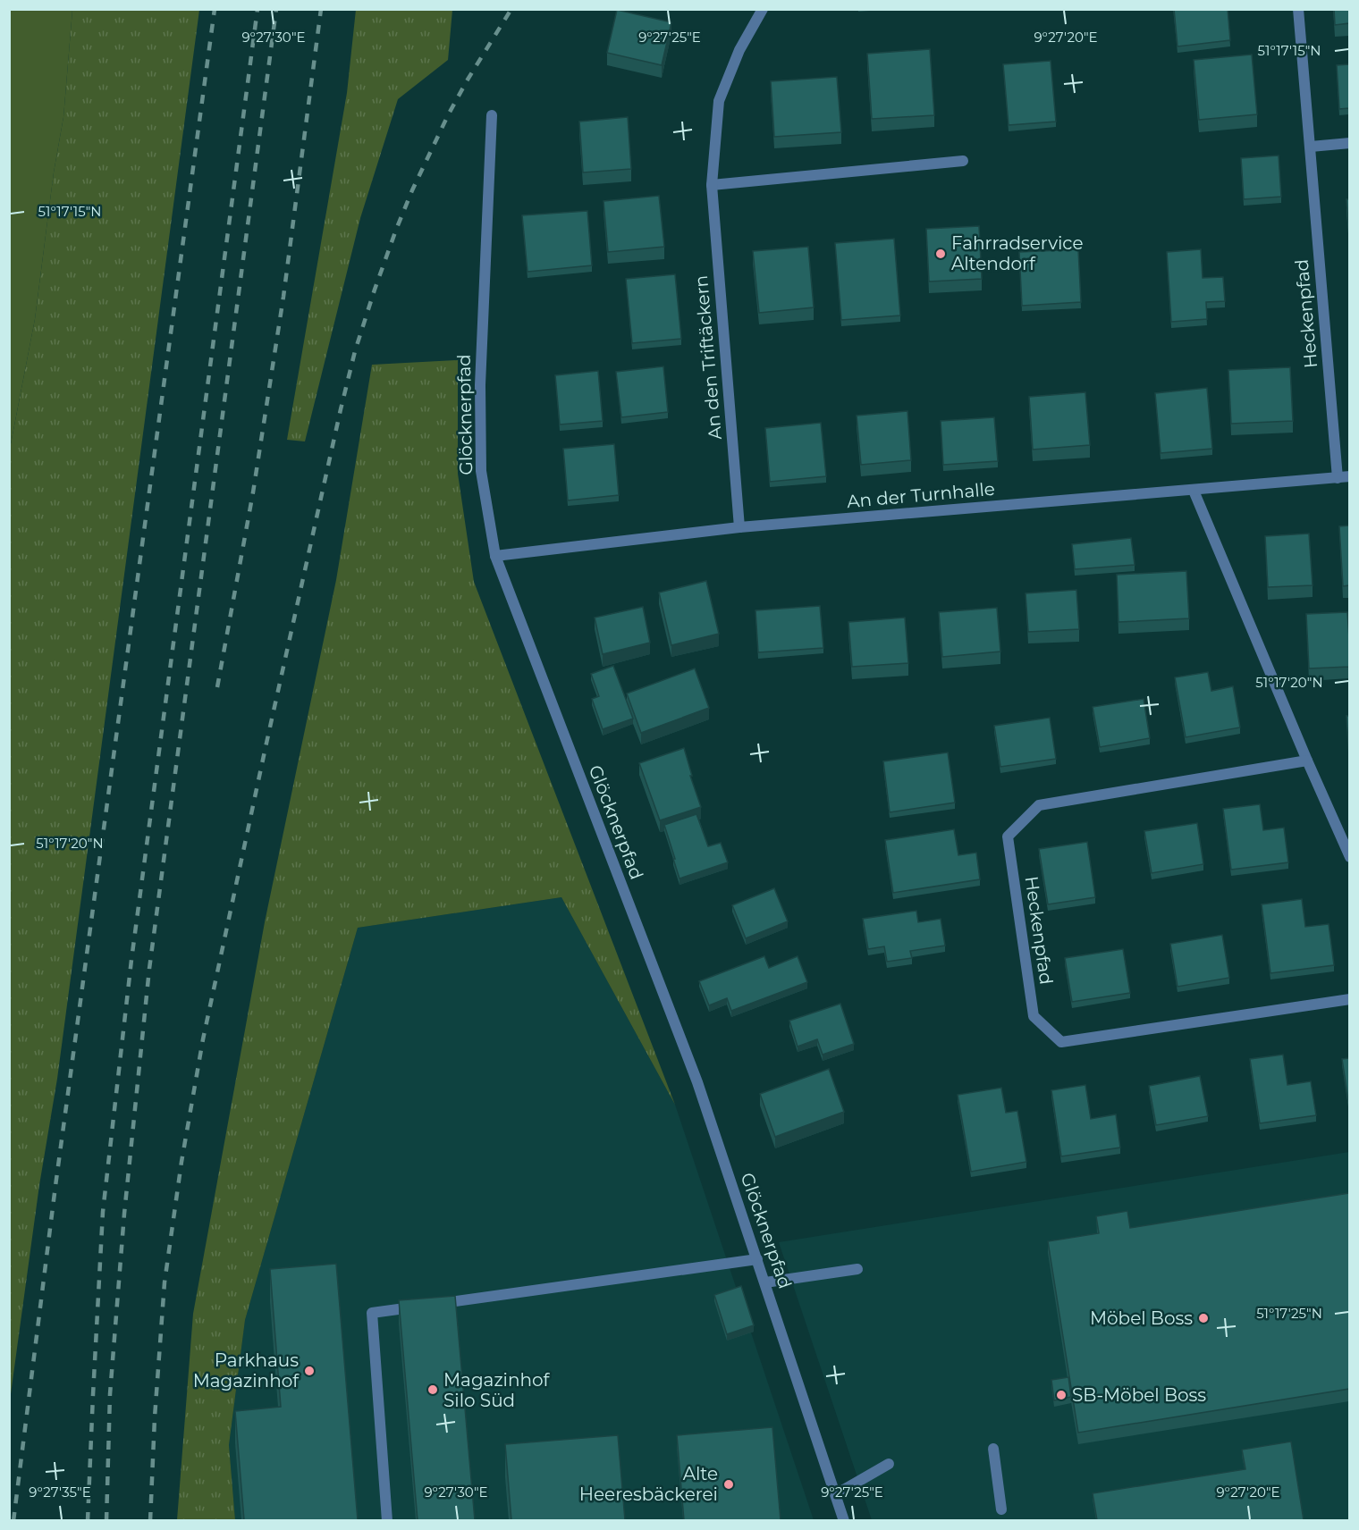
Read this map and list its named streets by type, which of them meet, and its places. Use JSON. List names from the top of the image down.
{
  "streets": {
    "street": [
      "Heckenpfad",
      "An den Triftäckern",
      "Glöcknerpfad",
      "An der Turnhalle"
    ]
  },
  "crossings": [
    ["Heckenpfad", "An der Turnhalle"],
    ["An den Triftäckern", "An der Turnhalle"],
    ["Glöcknerpfad", "An der Turnhalle"]
  ],
  "places": [
    "Fahrradservice Altendorf",
    "Möbel Boss",
    "Parkhaus Magazinhof",
    "Magazinhof Silo Süd",
    "SB-Möbel Boss",
    "Alte Heeresbäckerei"
  ],
  "coordinates": [
    "9°27'30\"E",
    "9°27'25\"E",
    "9°27'20\"E",
    "51°17'15\"N",
    "51°17'20\"N",
    "51°17'25\"N",
    "9°27'35\"E"
  ]
}
